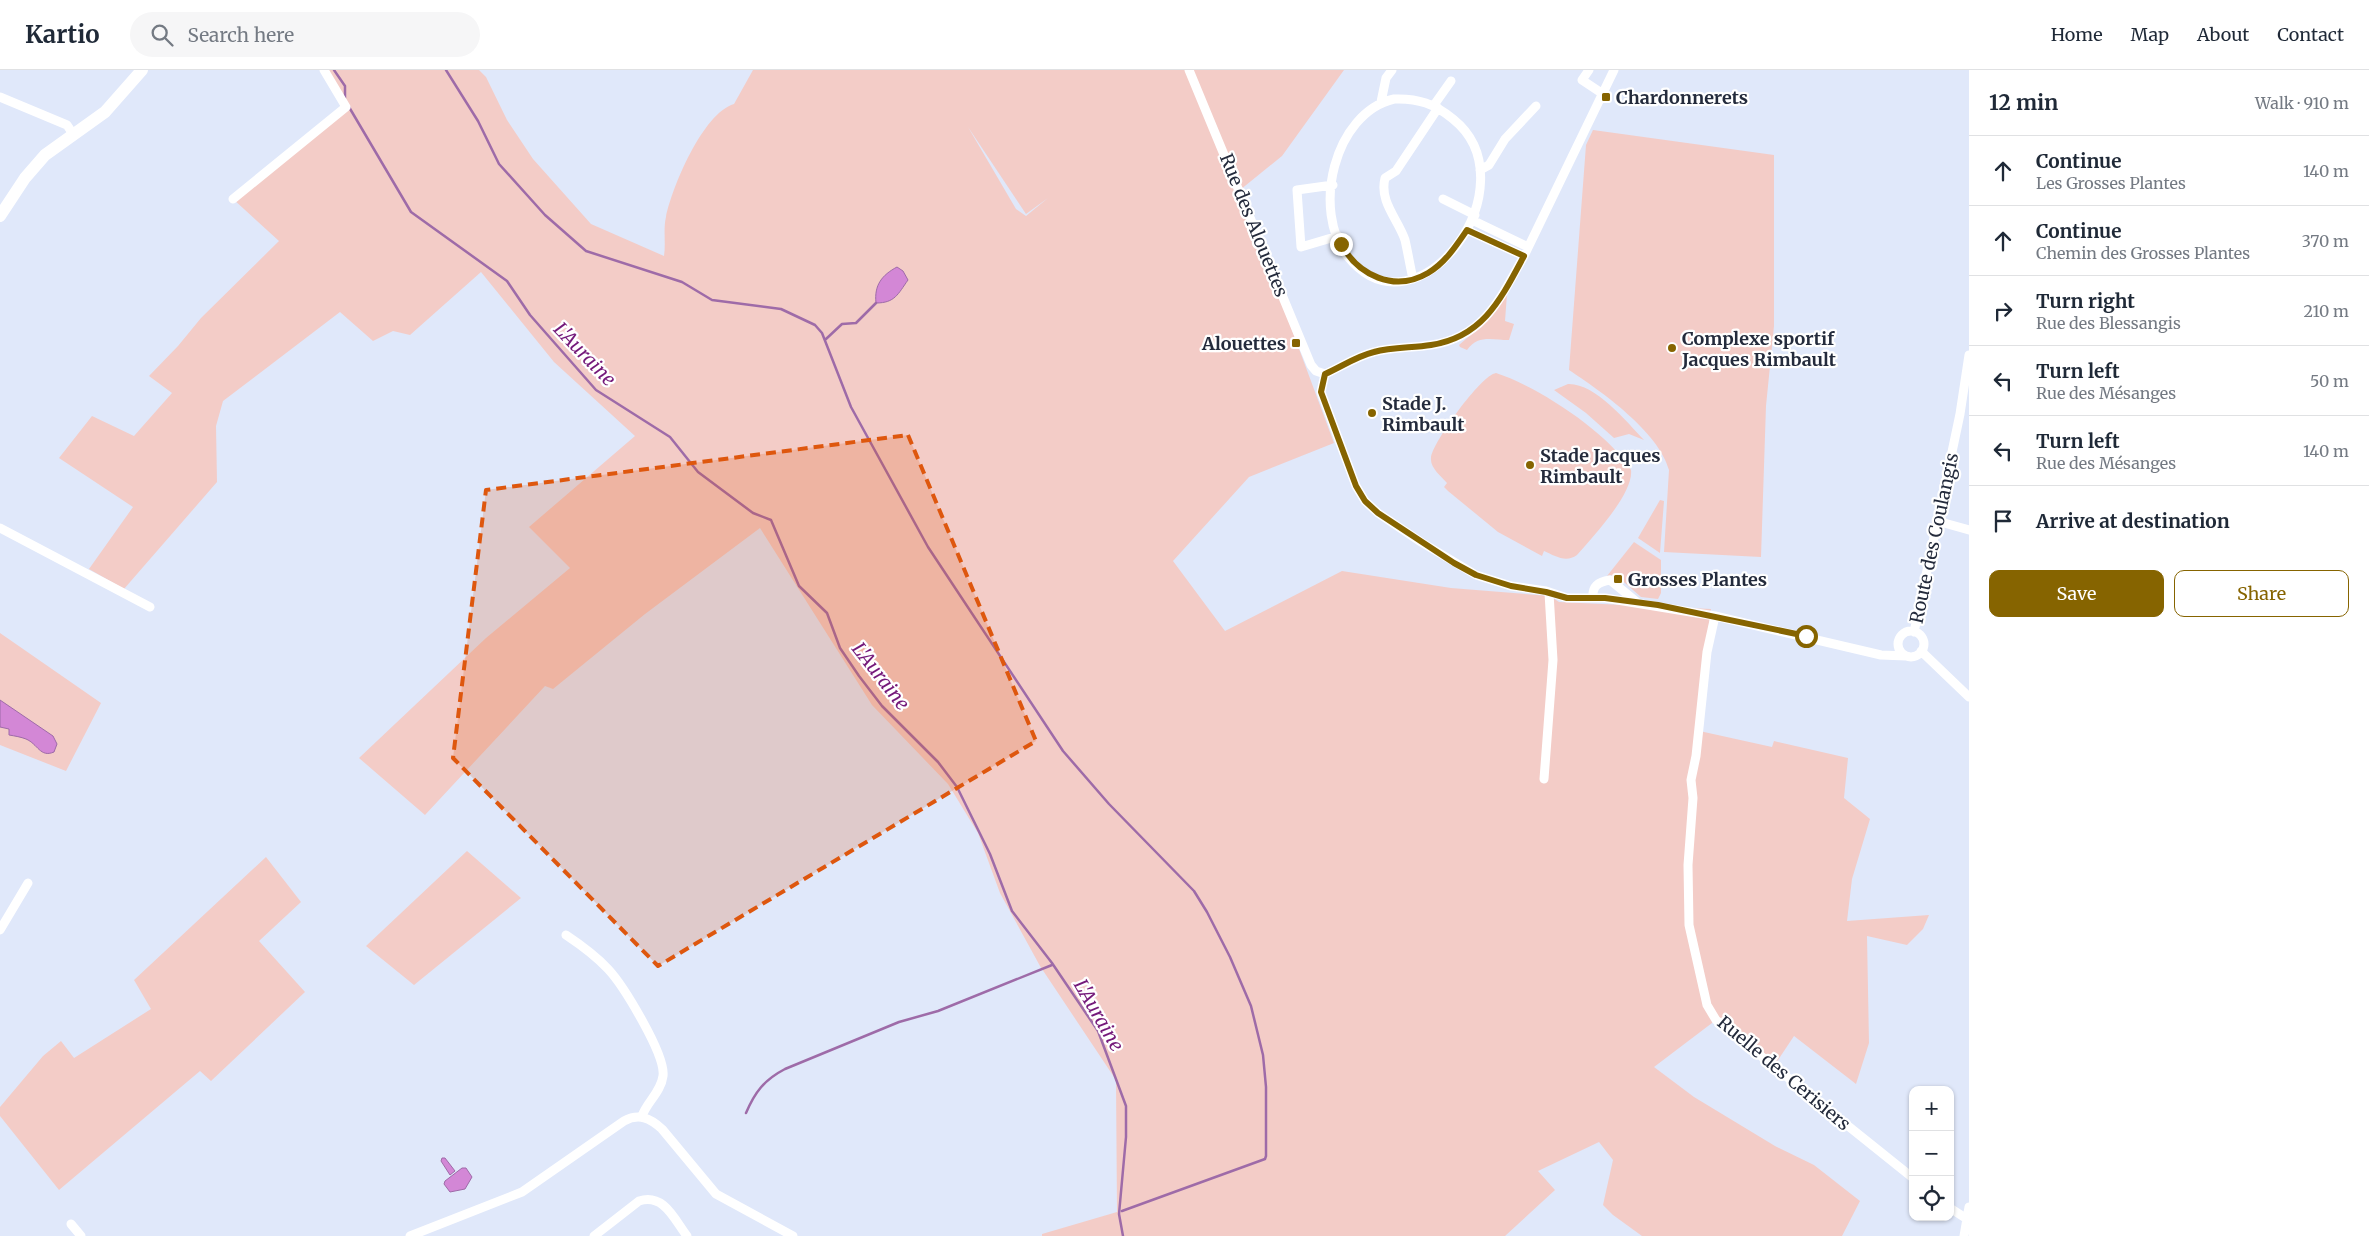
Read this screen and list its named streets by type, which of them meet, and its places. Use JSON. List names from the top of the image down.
{
  "streets": {
    "street": ["Rue des Alouettes", "Route des Coulangis", "Ruelle des Cerisiers"]
  },
  "water": ["L'Auraine"],
  "places": {
    "transit": ["Chardonnerets", "Alouettes", "Grosses Plantes"],
    "other": ["Complexe sportif Jacques Rimbault", "Stade J. Rimbault", "Stade Jacques Rimbault"]
  },
  "page": {
    "header": "Kartio",
    "search": "Search here",
    "nav": [
      "Home",
      "Map",
      "About",
      "Contact"
    ],
    "heading": ["12 min", "Walk · 910 m"],
    "list": [
      ["Continue", "Les Grosses Plantes", "140 m"],
      ["Continue", "Chemin des Grosses Plantes", "370 m"],
      ["Turn right", "Rue des Blessangis", "210 m"],
      ["Turn left", "Rue des Mésanges", "50 m"],
      ["Turn left", "Rue des Mésanges", "140 m"],
      "Arrive at destination"
    ],
    "buttons": ["Save", "Share"],
    "map_buttons": ["+", "−"]
  }
}
